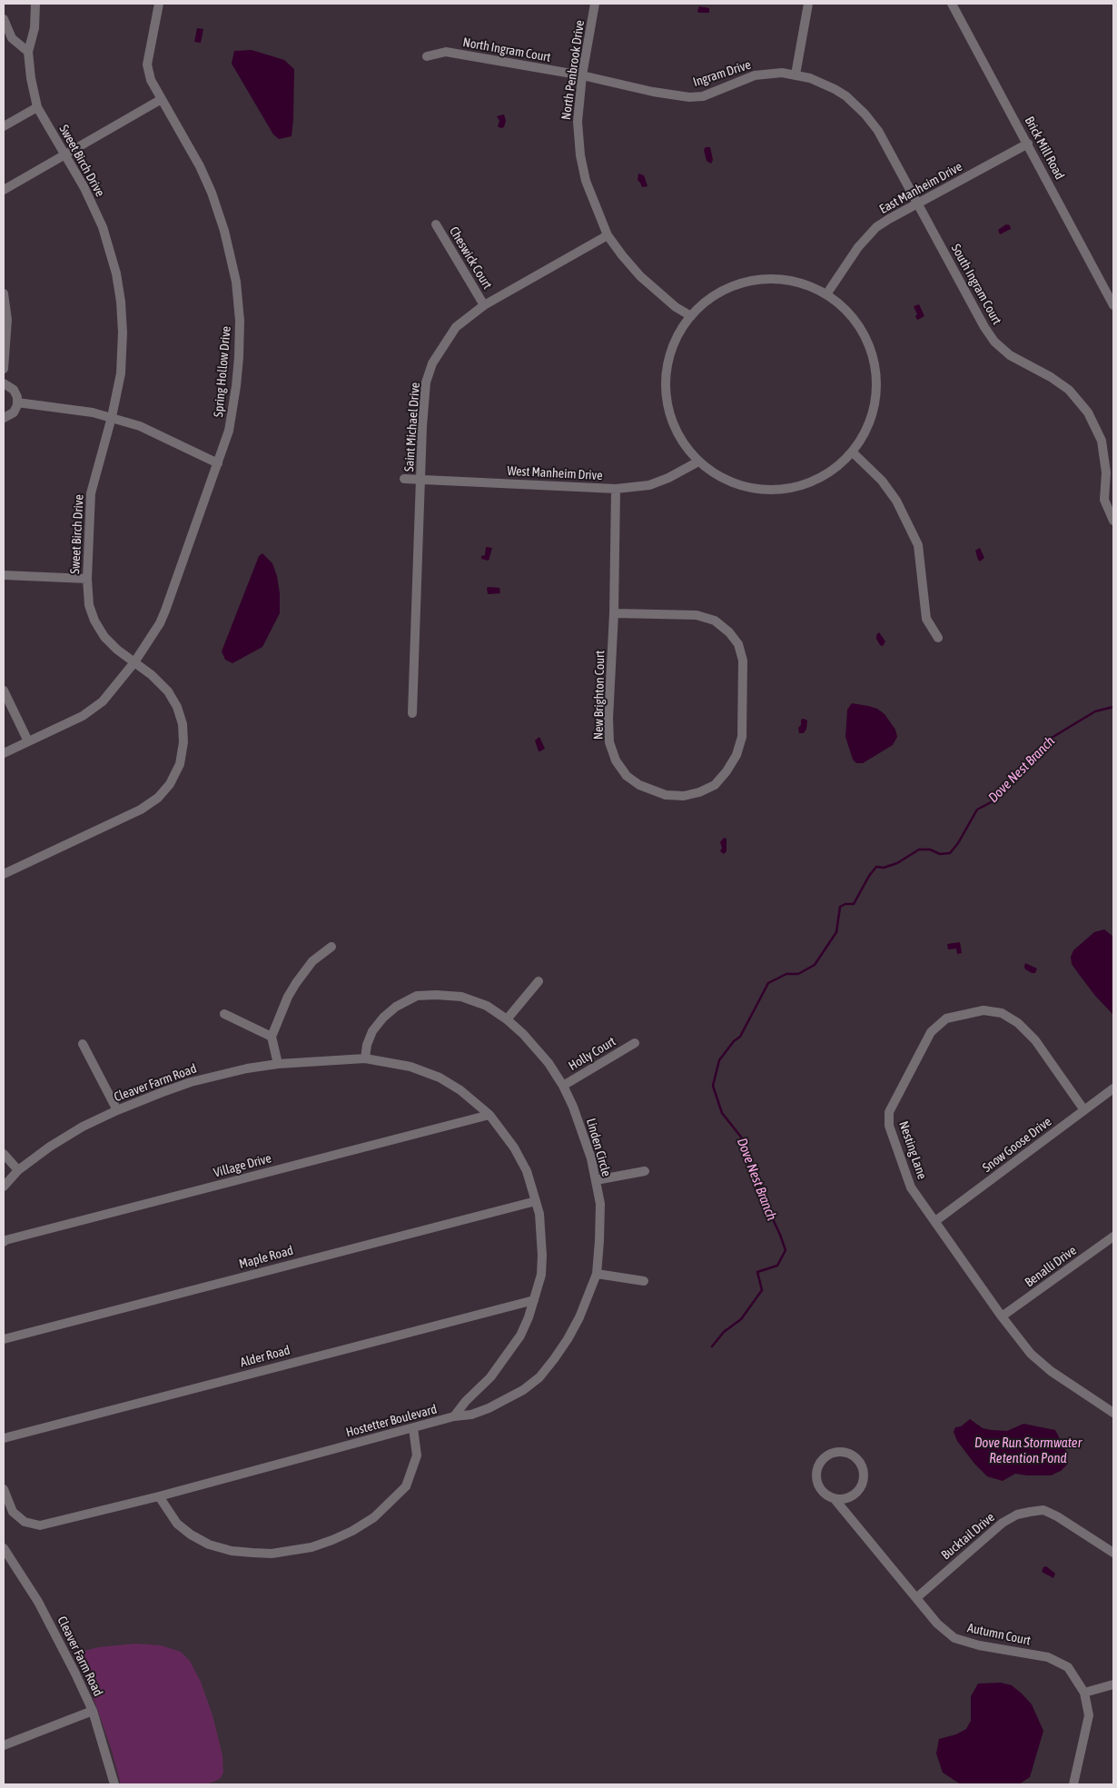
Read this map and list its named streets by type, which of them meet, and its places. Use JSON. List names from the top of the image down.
{
  "streets": {
    "street": [
      "North Ingram Court",
      "North Penbrook Drive",
      "Ingram Drive",
      "Brick Mill Road",
      "Sweet Birch Drive",
      "East Manheim Drive",
      "Cheswick Court",
      "South Ingram Court",
      "Spring Hollow Drive",
      "Saint Michael Drive",
      "West Manheim Drive",
      "New Brighton Court",
      "Holly Court",
      "Cleaver Farm Road",
      "Snow Goose Drive",
      "Linden Circle",
      "Nesting Lane",
      "Village Drive",
      "Maple Road",
      "Benalli Drive",
      "Alder Road",
      "Hostetter Boulevard",
      "Bucktail Drive",
      "Autumn Court"
    ]
  },
  "crossings": [
    ["North Ingram Court", "North Penbrook Drive"],
    ["North Ingram Court", "Ingram Drive"],
    ["North Penbrook Drive", "Ingram Drive"],
    ["North Penbrook Drive", "Saint Michael Drive"],
    ["Ingram Drive", "East Manheim Drive"],
    ["Ingram Drive", "South Ingram Court"],
    ["Brick Mill Road", "East Manheim Drive"],
    ["Sweet Birch Drive", "Spring Hollow Drive"],
    ["East Manheim Drive", "South Ingram Court"],
    ["Cheswick Court", "Saint Michael Drive"],
    ["Saint Michael Drive", "West Manheim Drive"],
    ["West Manheim Drive", "New Brighton Court"],
    ["Holly Court", "Linden Circle"],
    ["Cleaver Farm Road", "Linden Circle"],
    ["Cleaver Farm Road", "Hostetter Boulevard"],
    ["Snow Goose Drive", "Nesting Lane"],
    ["Linden Circle", "Hostetter Boulevard"],
    ["Nesting Lane", "Benalli Drive"],
    ["Village Drive", "Hostetter Boulevard"],
    ["Maple Road", "Hostetter Boulevard"],
    ["Alder Road", "Hostetter Boulevard"],
    ["Bucktail Drive", "Autumn Court"]
  ],
  "water": ["Dove Nest Branch", "Dove Run Stormwater Retention Pond"]
}
